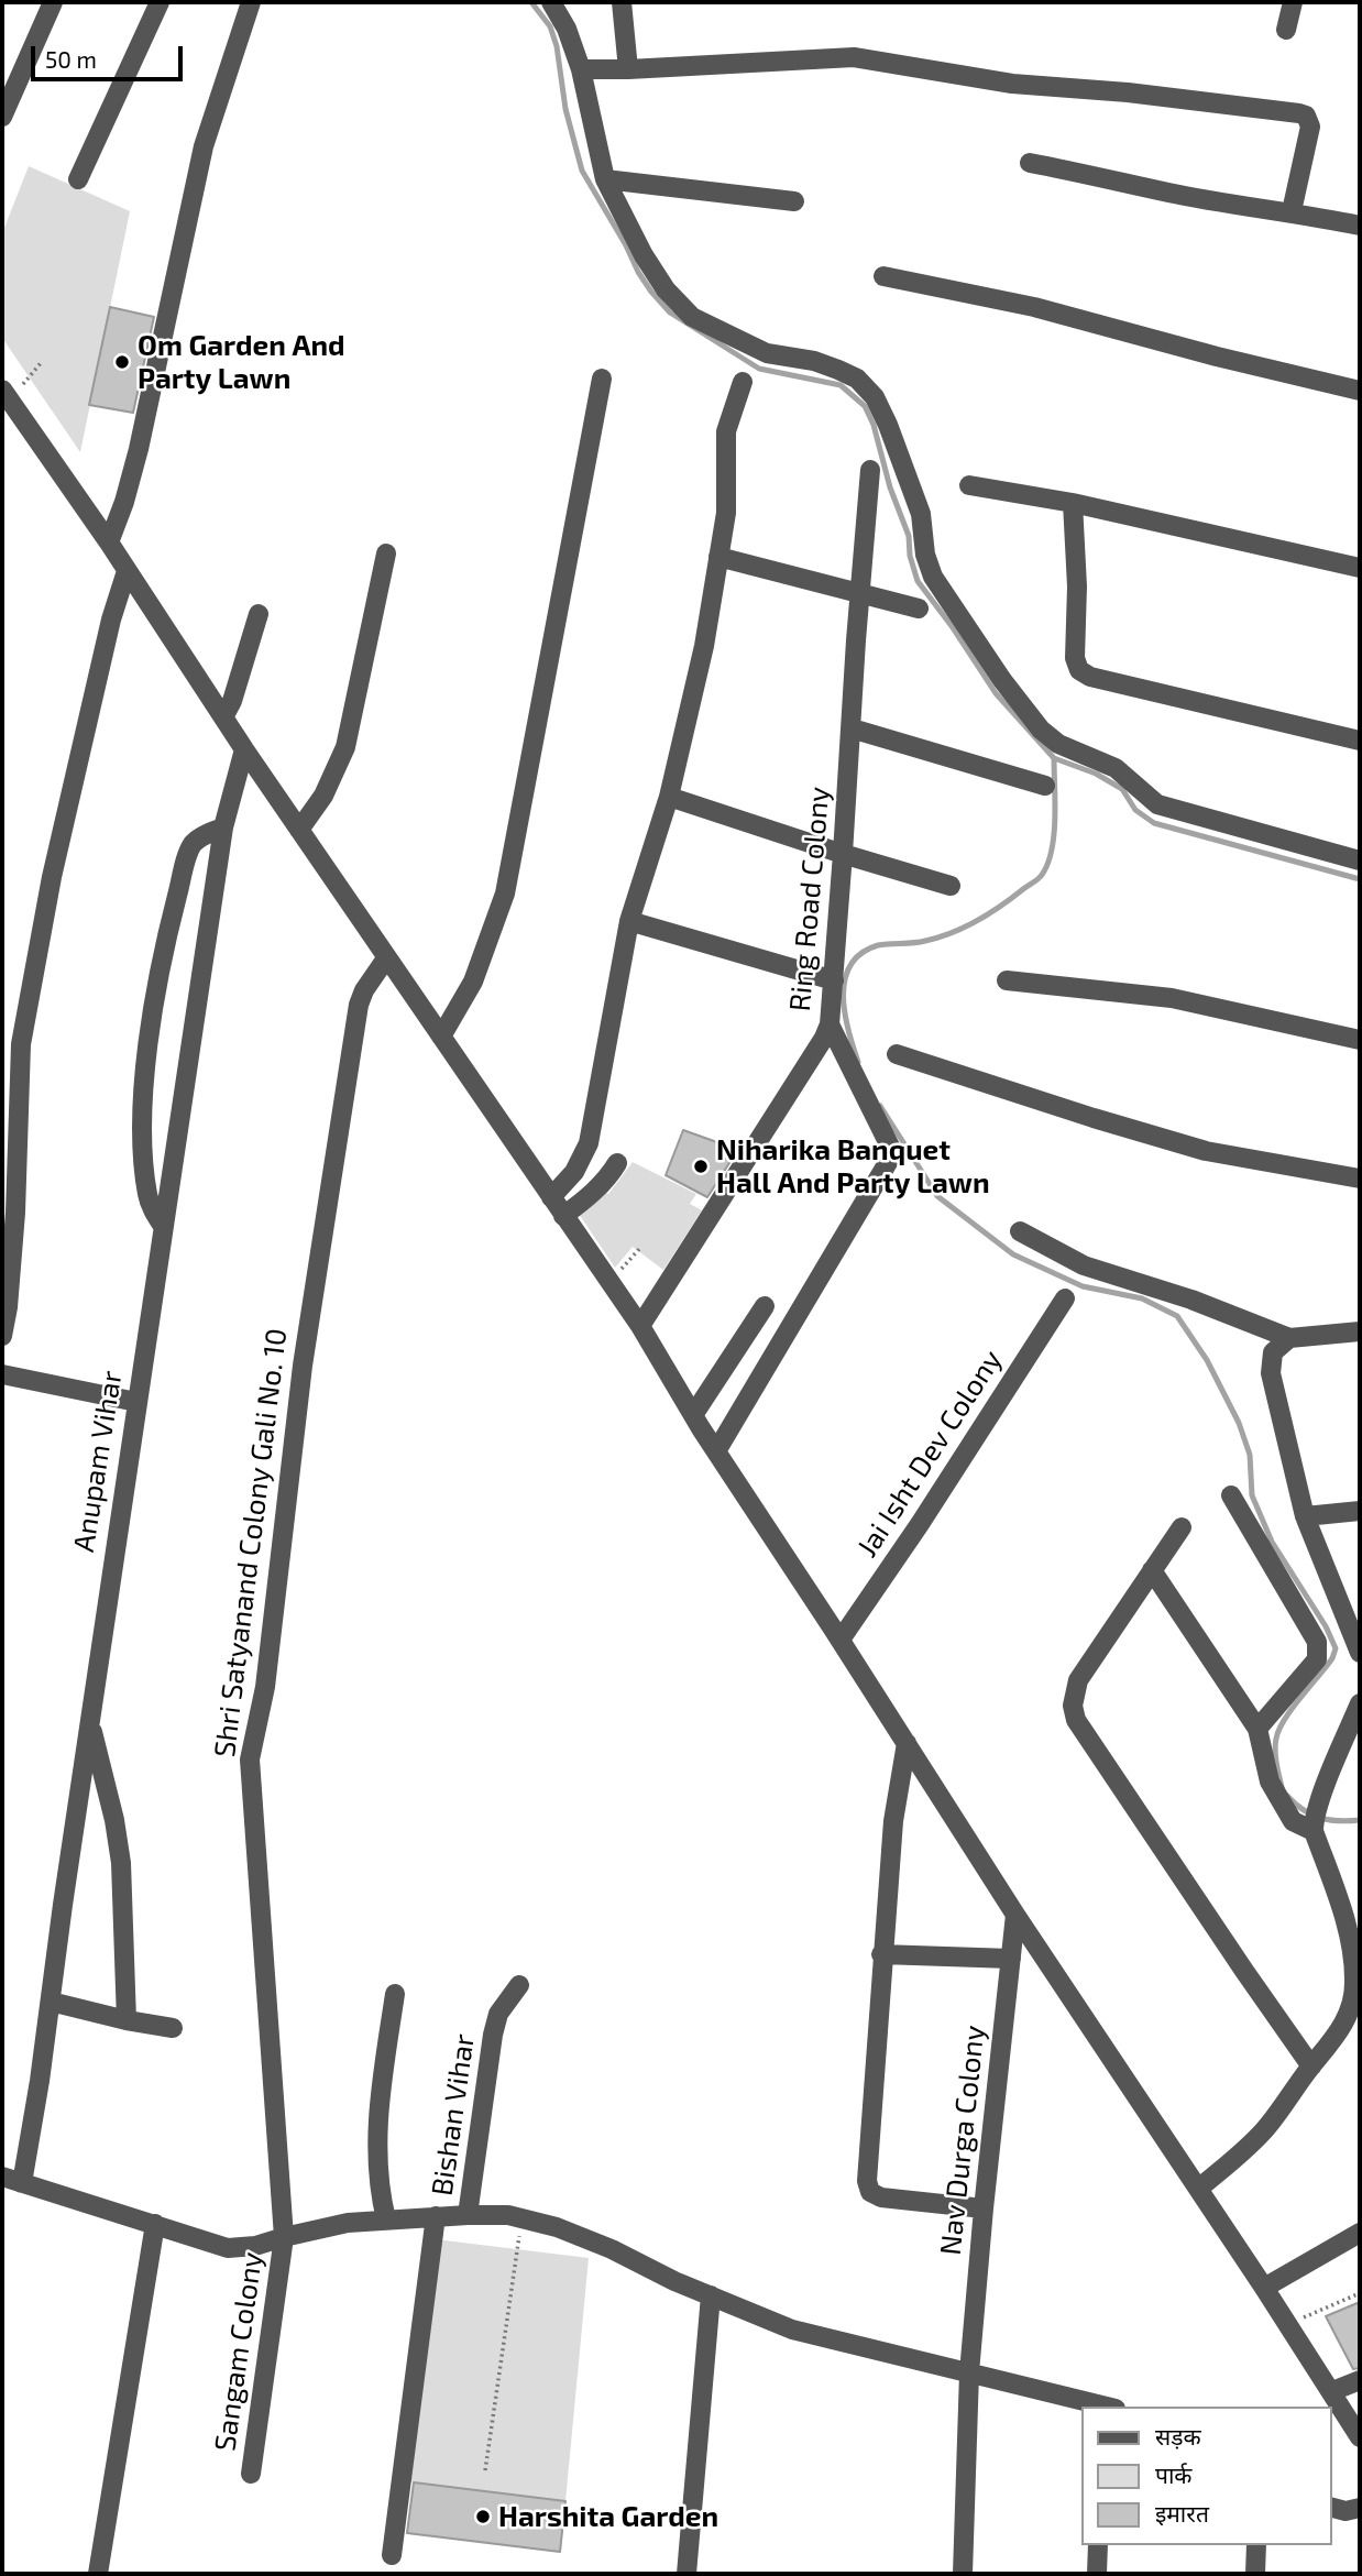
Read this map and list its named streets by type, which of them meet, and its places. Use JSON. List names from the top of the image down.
{
  "streets": {
    "street": [
      "Ring Road Colony",
      "Jai Isht Dev Colony",
      "Anupam Vihar",
      "Shri Satyanand Colony Gali No. 10",
      "Bishan Vihar",
      "Nav Durga Colony",
      "Sangam Colony"
    ]
  },
  "crossings": [
    ["Shri Satyanand Colony Gali No. 10", "Sangam Colony"]
  ],
  "places": ["Om Garden And Party Lawn", "Niharika Banquet Hall And Party Lawn", "Harshita Garden"],
  "legend": ["सड़क", "पार्क", "इमारत"],
  "scale_bar": "50 m"
}
